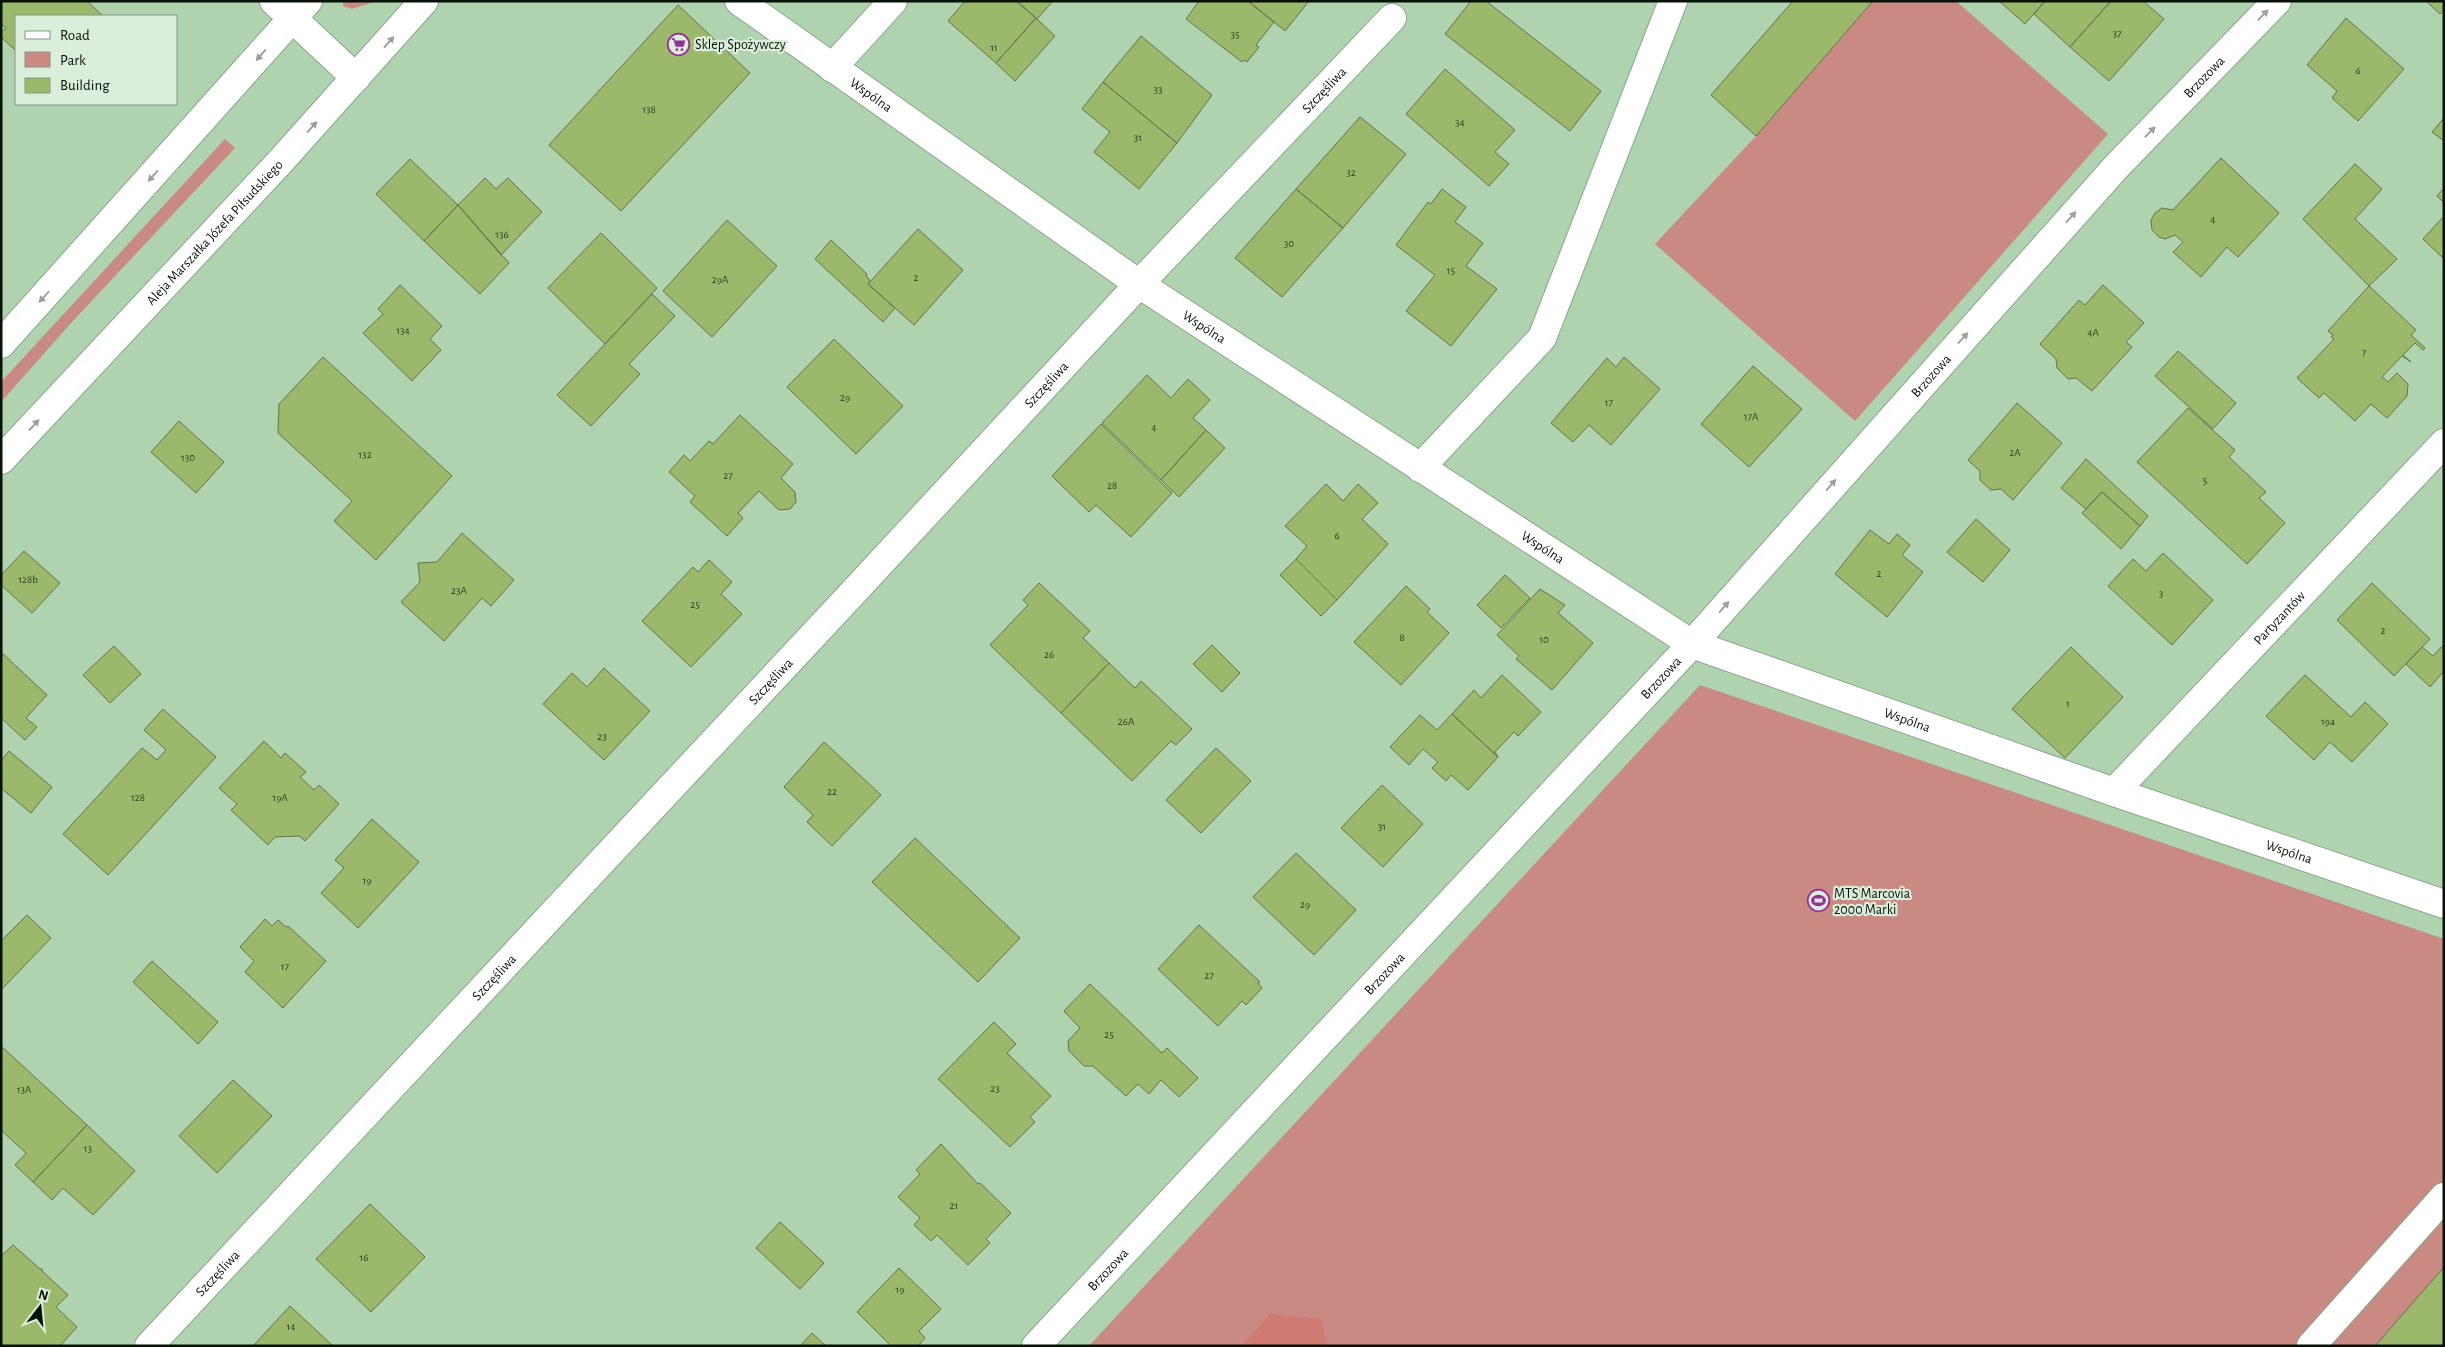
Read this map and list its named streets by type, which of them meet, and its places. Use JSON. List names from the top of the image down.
{
  "streets": {
    "street": [
      "Brzozowa",
      "Szczęśliwa",
      "Wspólna",
      "Aleja Marszałka Józefa Piłsudskiego",
      "Partyzantów"
    ]
  },
  "crossings": [
    ["Brzozowa", "Wspólna"],
    ["Szczęśliwa", "Wspólna"],
    ["Wspólna", "Partyzantów"]
  ],
  "one_way": ["Brzozowa"],
  "places": {
    "supermarket": ["Sklep Spożywczy"],
    "sports": ["MTS Marcovia 2000 Marki"]
  },
  "house_numbers": [
    "37",
    "35",
    "11",
    "6",
    "33",
    "138",
    "34",
    "31",
    "32",
    "4",
    "136",
    "30",
    "15",
    "2",
    "29A",
    "134",
    "4A",
    "7",
    "29",
    "17",
    "17A",
    "4",
    "2A",
    "132",
    "130",
    "27",
    "5",
    "28",
    "6",
    "2",
    "128b",
    "23A",
    "3",
    "25",
    "2",
    "8",
    "10",
    "26",
    "1",
    "26A",
    "19a",
    "23",
    "22",
    "128",
    "19A",
    "31",
    "19",
    "29",
    "17",
    "27",
    "25",
    "23",
    "13A",
    "13",
    "21",
    "16",
    "19",
    "14"
  ],
  "legend": ["Road", "Park", "Building"],
  "north": "top"
}
